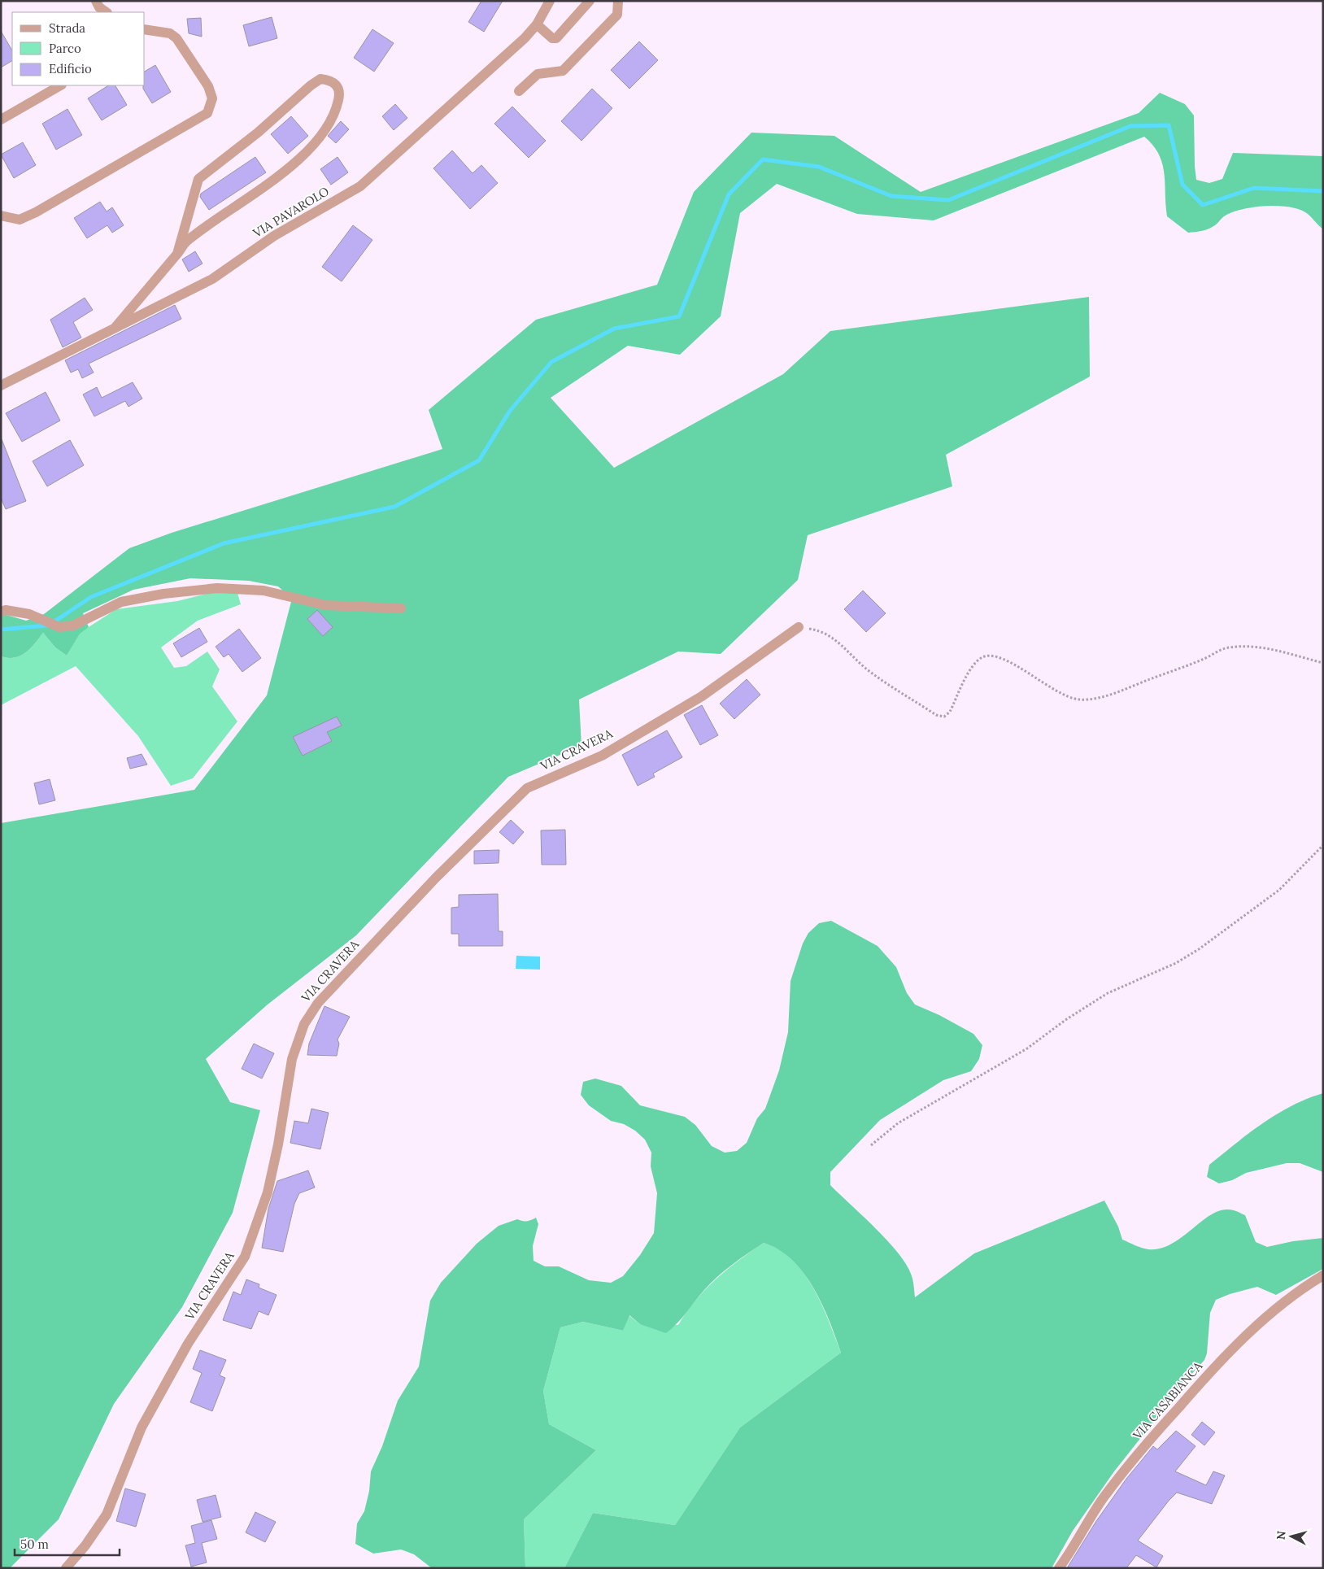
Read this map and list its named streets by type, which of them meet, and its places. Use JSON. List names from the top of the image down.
{
  "streets": {
    "street": ["VIA PAVAROLO", "VIA CRAVERA", "VIA CASABIANCA"]
  },
  "legend": ["Strada", "Parco", "Edificio"],
  "scale_bar": "50 m",
  "north": "left"
}
